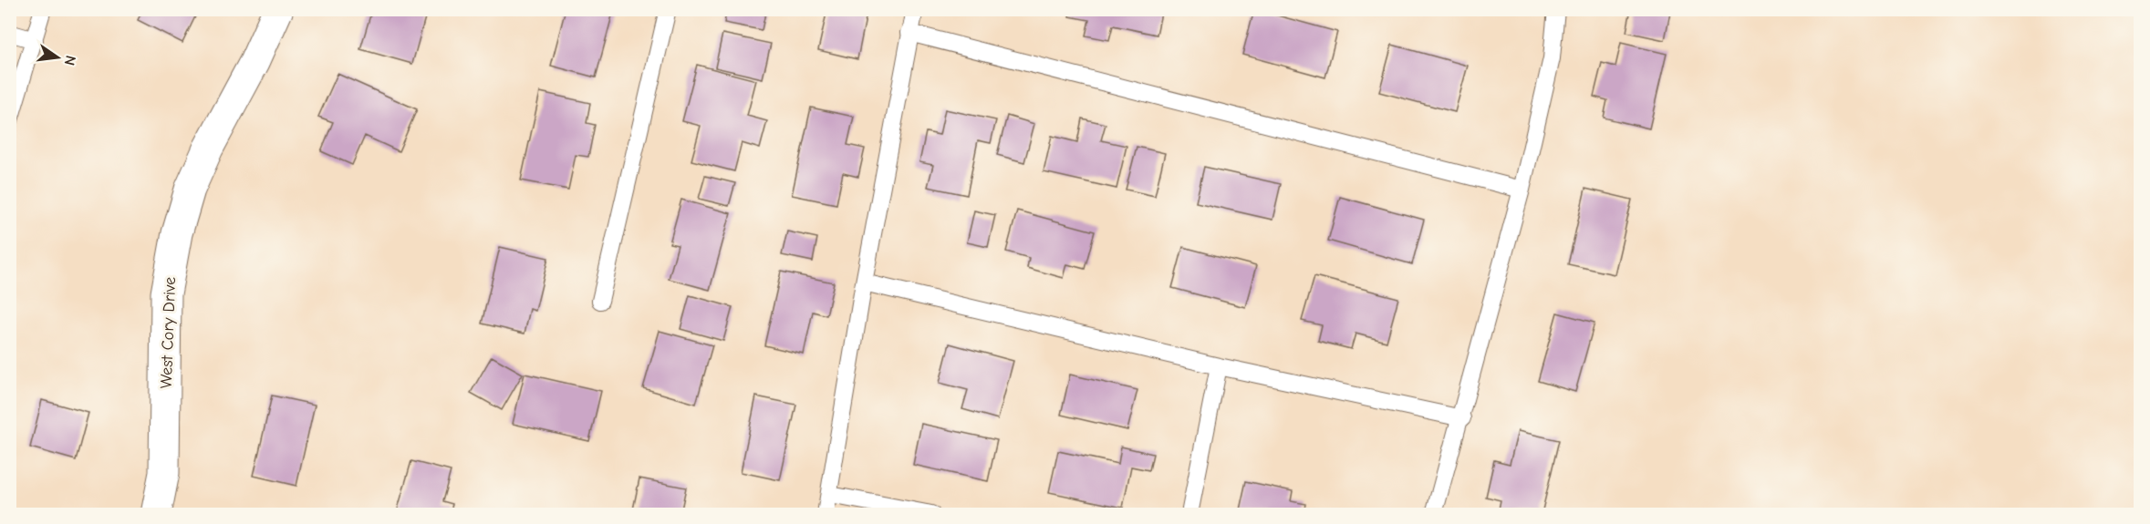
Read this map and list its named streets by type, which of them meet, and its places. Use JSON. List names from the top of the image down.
{
  "streets": {
    "street": ["West Cory Drive"]
  },
  "north": "right"
}
